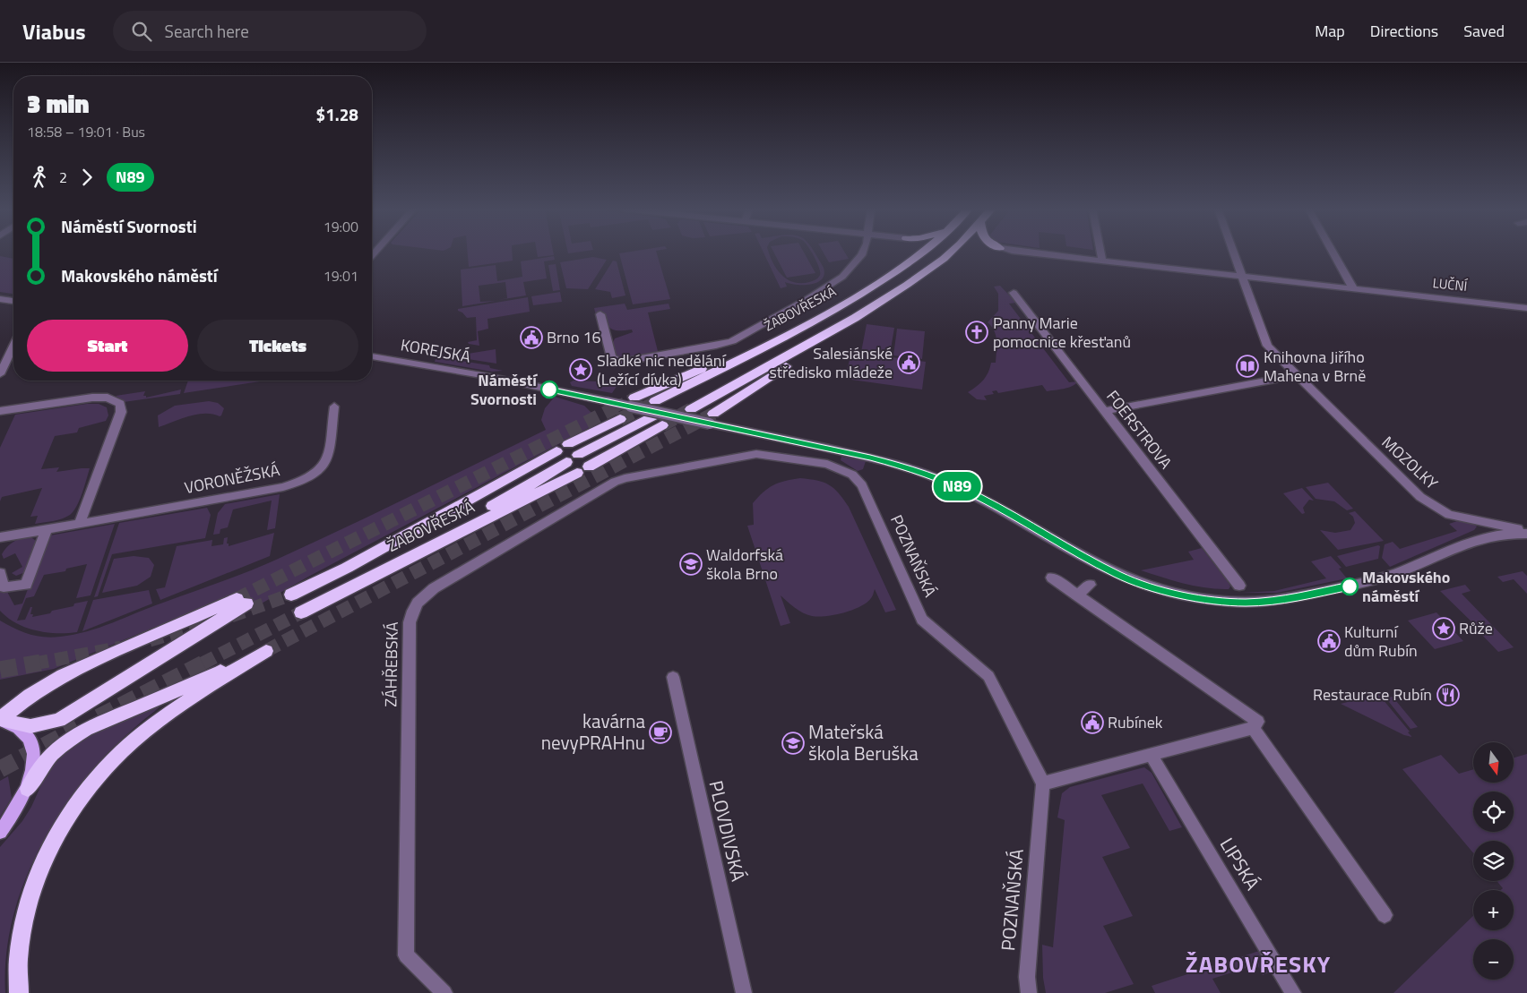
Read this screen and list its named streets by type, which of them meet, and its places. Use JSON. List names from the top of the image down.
{
  "streets": {
    "highway": ["ŽABOVŘESKÁ"],
    "street": [
      "LUČNÍ",
      "KOREJSKÁ",
      "FOERSTROVA",
      "MOZOLKY",
      "VORONĚŽSKÁ",
      "POZNAŇSKÁ",
      "ZÁHŘEBSKÁ",
      "PLOVDIVSKÁ",
      "LIPSKÁ"
    ]
  },
  "crossings": [
    ["LUČNÍ", "MOZOLKY"],
    ["ŽABOVŘESKÁ", "KOREJSKÁ"],
    ["POZNAŇSKÁ", "ZÁHŘEBSKÁ"]
  ],
  "districts": ["ŽABOVŘESKY"],
  "places": {
    "church": ["Panny Marie pomocnice křesťanů"],
    "public building": [
      "Brno 16",
      "Salesiánské středisko mládeže",
      "Kulturní dům Rubín",
      "Rubínek"
    ],
    "library": ["Knihovna Jiřího Mahena v Brně"],
    "place": ["Sladké nic nedělání (Ležící dívka)", "Růže"],
    "other": ["Náměstí Svornosti", "Makovského náměstí"],
    "school or university": ["Waldorfská škola Brno", "Mateřská škola Beruška"],
    "restaurant": ["Restaurace Rubín"],
    "cafe": ["kavárna nevyPRAHnu"]
  },
  "lines": ["bus line N89"],
  "north": "bottom",
  "page": {
    "header": "Viabus",
    "search": "Search here",
    "nav": ["Map", "Directions", "Saved"],
    "on_map": "N89",
    "heading": ["3 min", "18:58 – 19:01 · Bus", "$1.28"],
    "legs": ["2", "N89"],
    "list": [
      {
        "name": "Náměstí Svornosti",
        "value": "19:00"
      },
      {
        "name": "Makovského náměstí",
        "value": "19:01"
      }
    ],
    "buttons": ["Start", "Tickets"],
    "map_buttons": ["+", "−"]
  }
}
